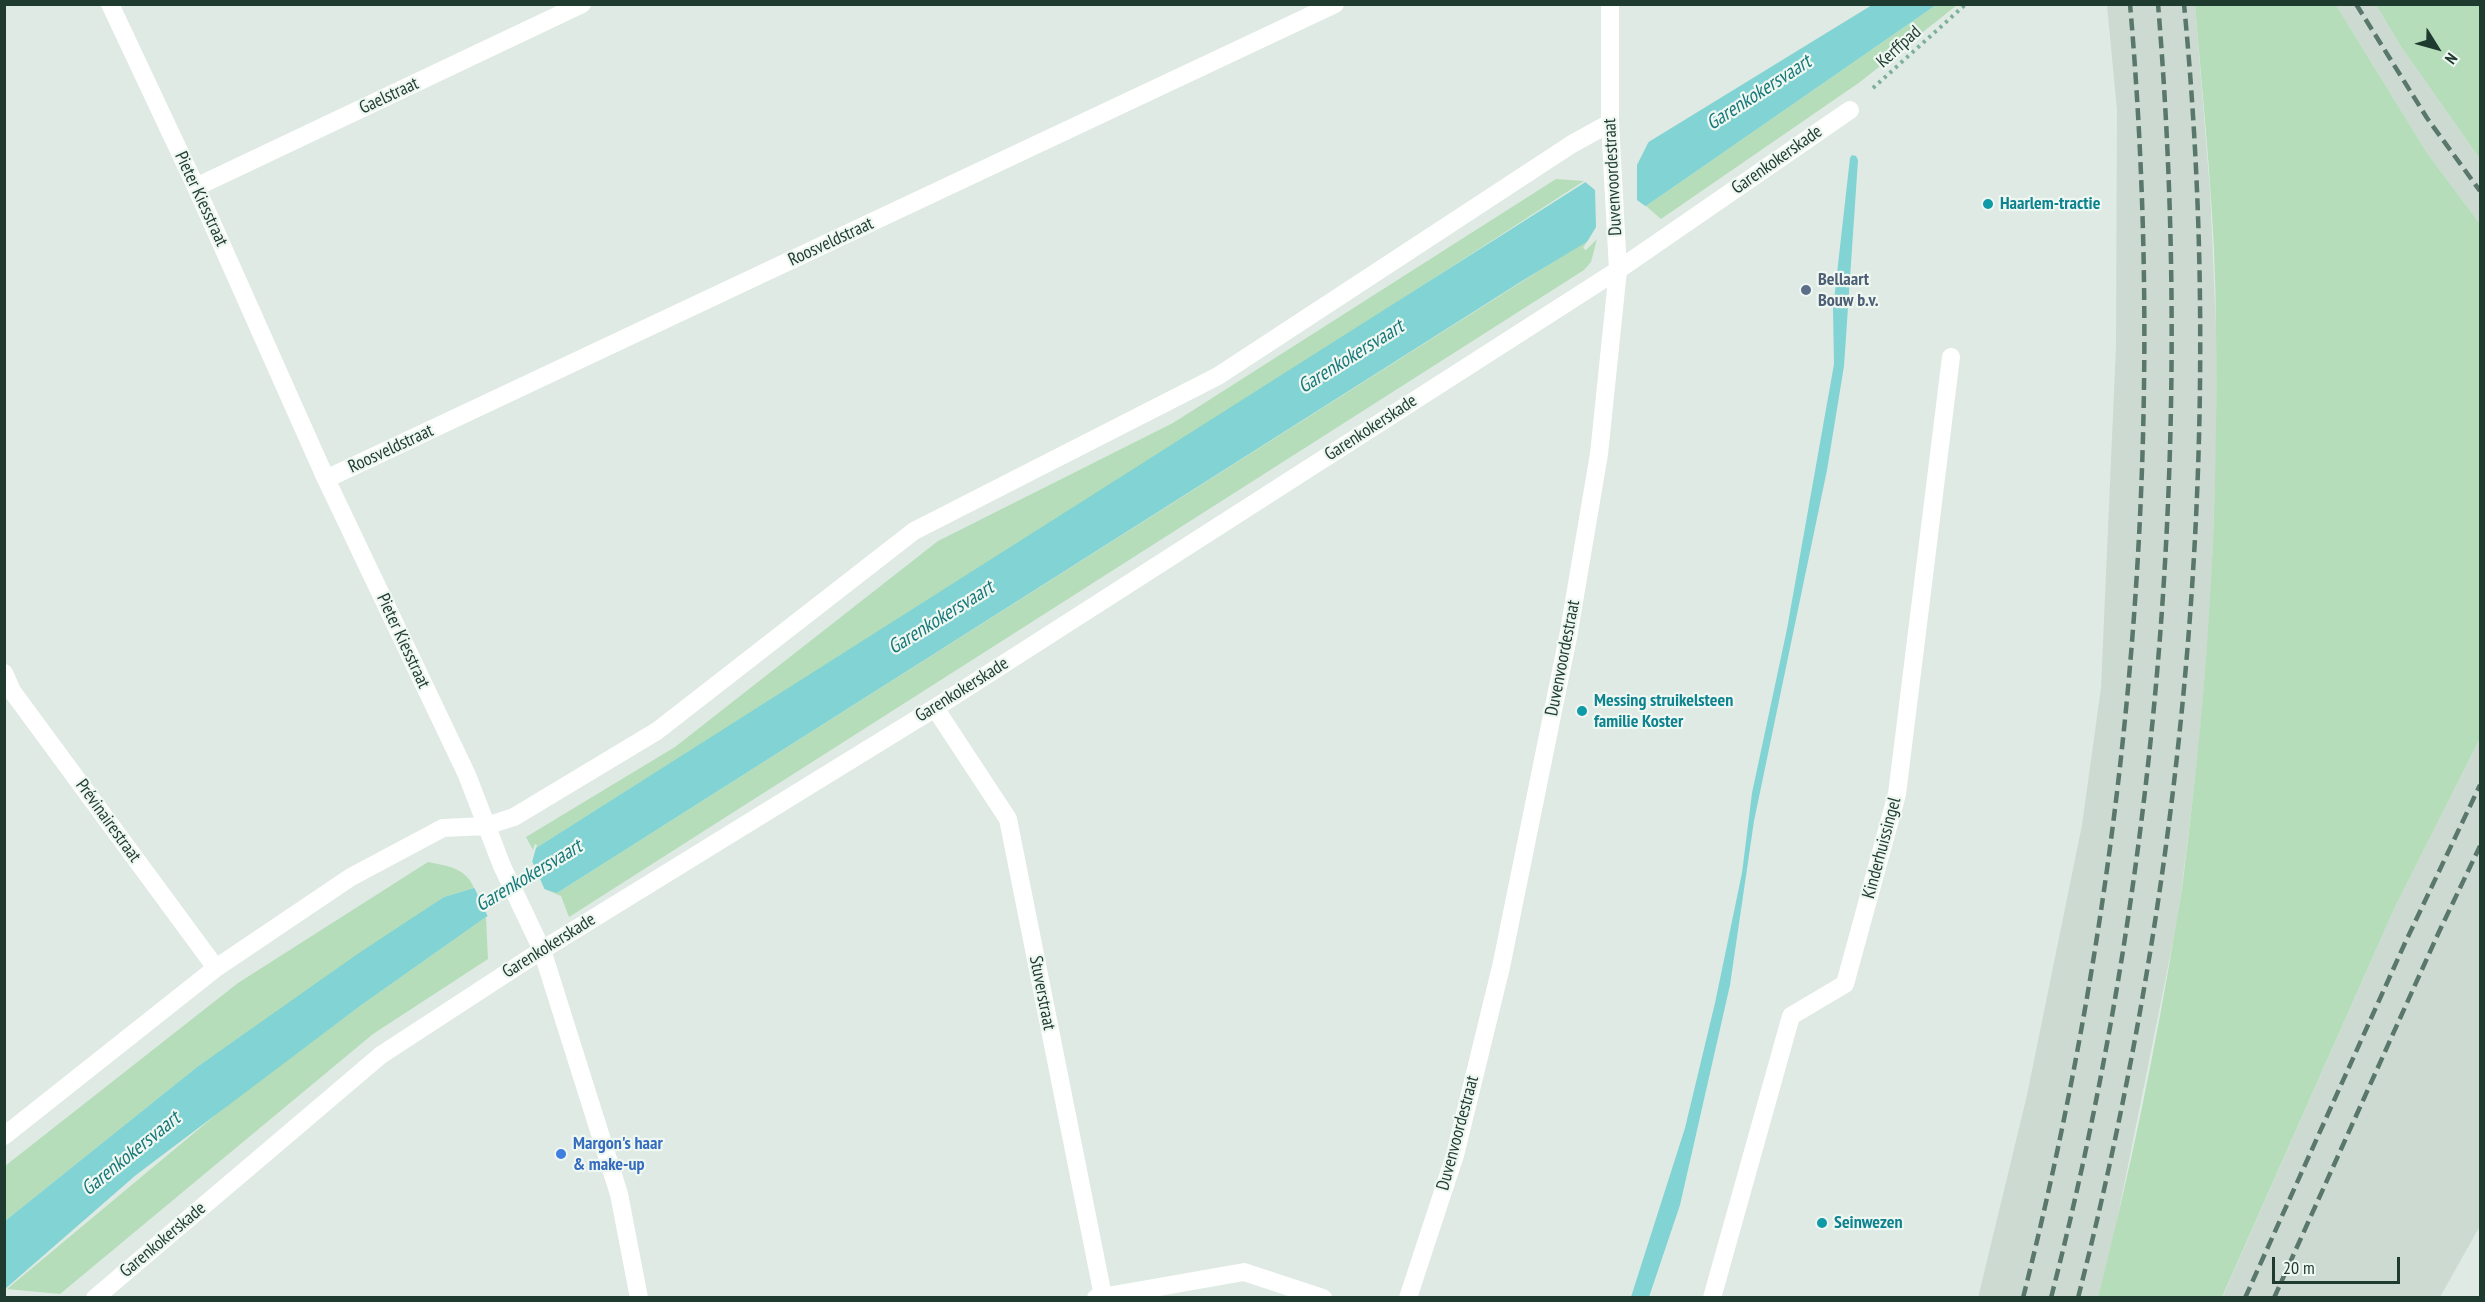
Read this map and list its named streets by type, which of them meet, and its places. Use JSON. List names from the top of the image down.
{
  "streets": {
    "street": [
      "Gaelstraat",
      "Garenkokerskade",
      "Duvenvoordestraat",
      "Pieter Kiesstraat",
      "Roosveldstraat",
      "Prévinairestraat",
      "Kinderhuissingel",
      "Stuverstraat"
    ],
    "path": ["Kerffpad"]
  },
  "crossings": [
    ["Kerffpad", "Garenkokerskade"],
    ["Gaelstraat", "Pieter Kiesstraat"],
    ["Garenkokerskade", "Duvenvoordestraat"],
    ["Garenkokerskade", "Pieter Kiesstraat"],
    ["Garenkokerskade", "Stuverstraat"],
    ["Pieter Kiesstraat", "Roosveldstraat"]
  ],
  "water": ["Garenkokersvaart"],
  "places": [
    "Haarlem-tractie",
    "Bellaart Bouw b.v.",
    "Messing struikelsteen familie Koster",
    "Margon's haar & make-up",
    "Seinwezen"
  ],
  "scale_bar": "20 m",
  "north": "bottom right"
}
